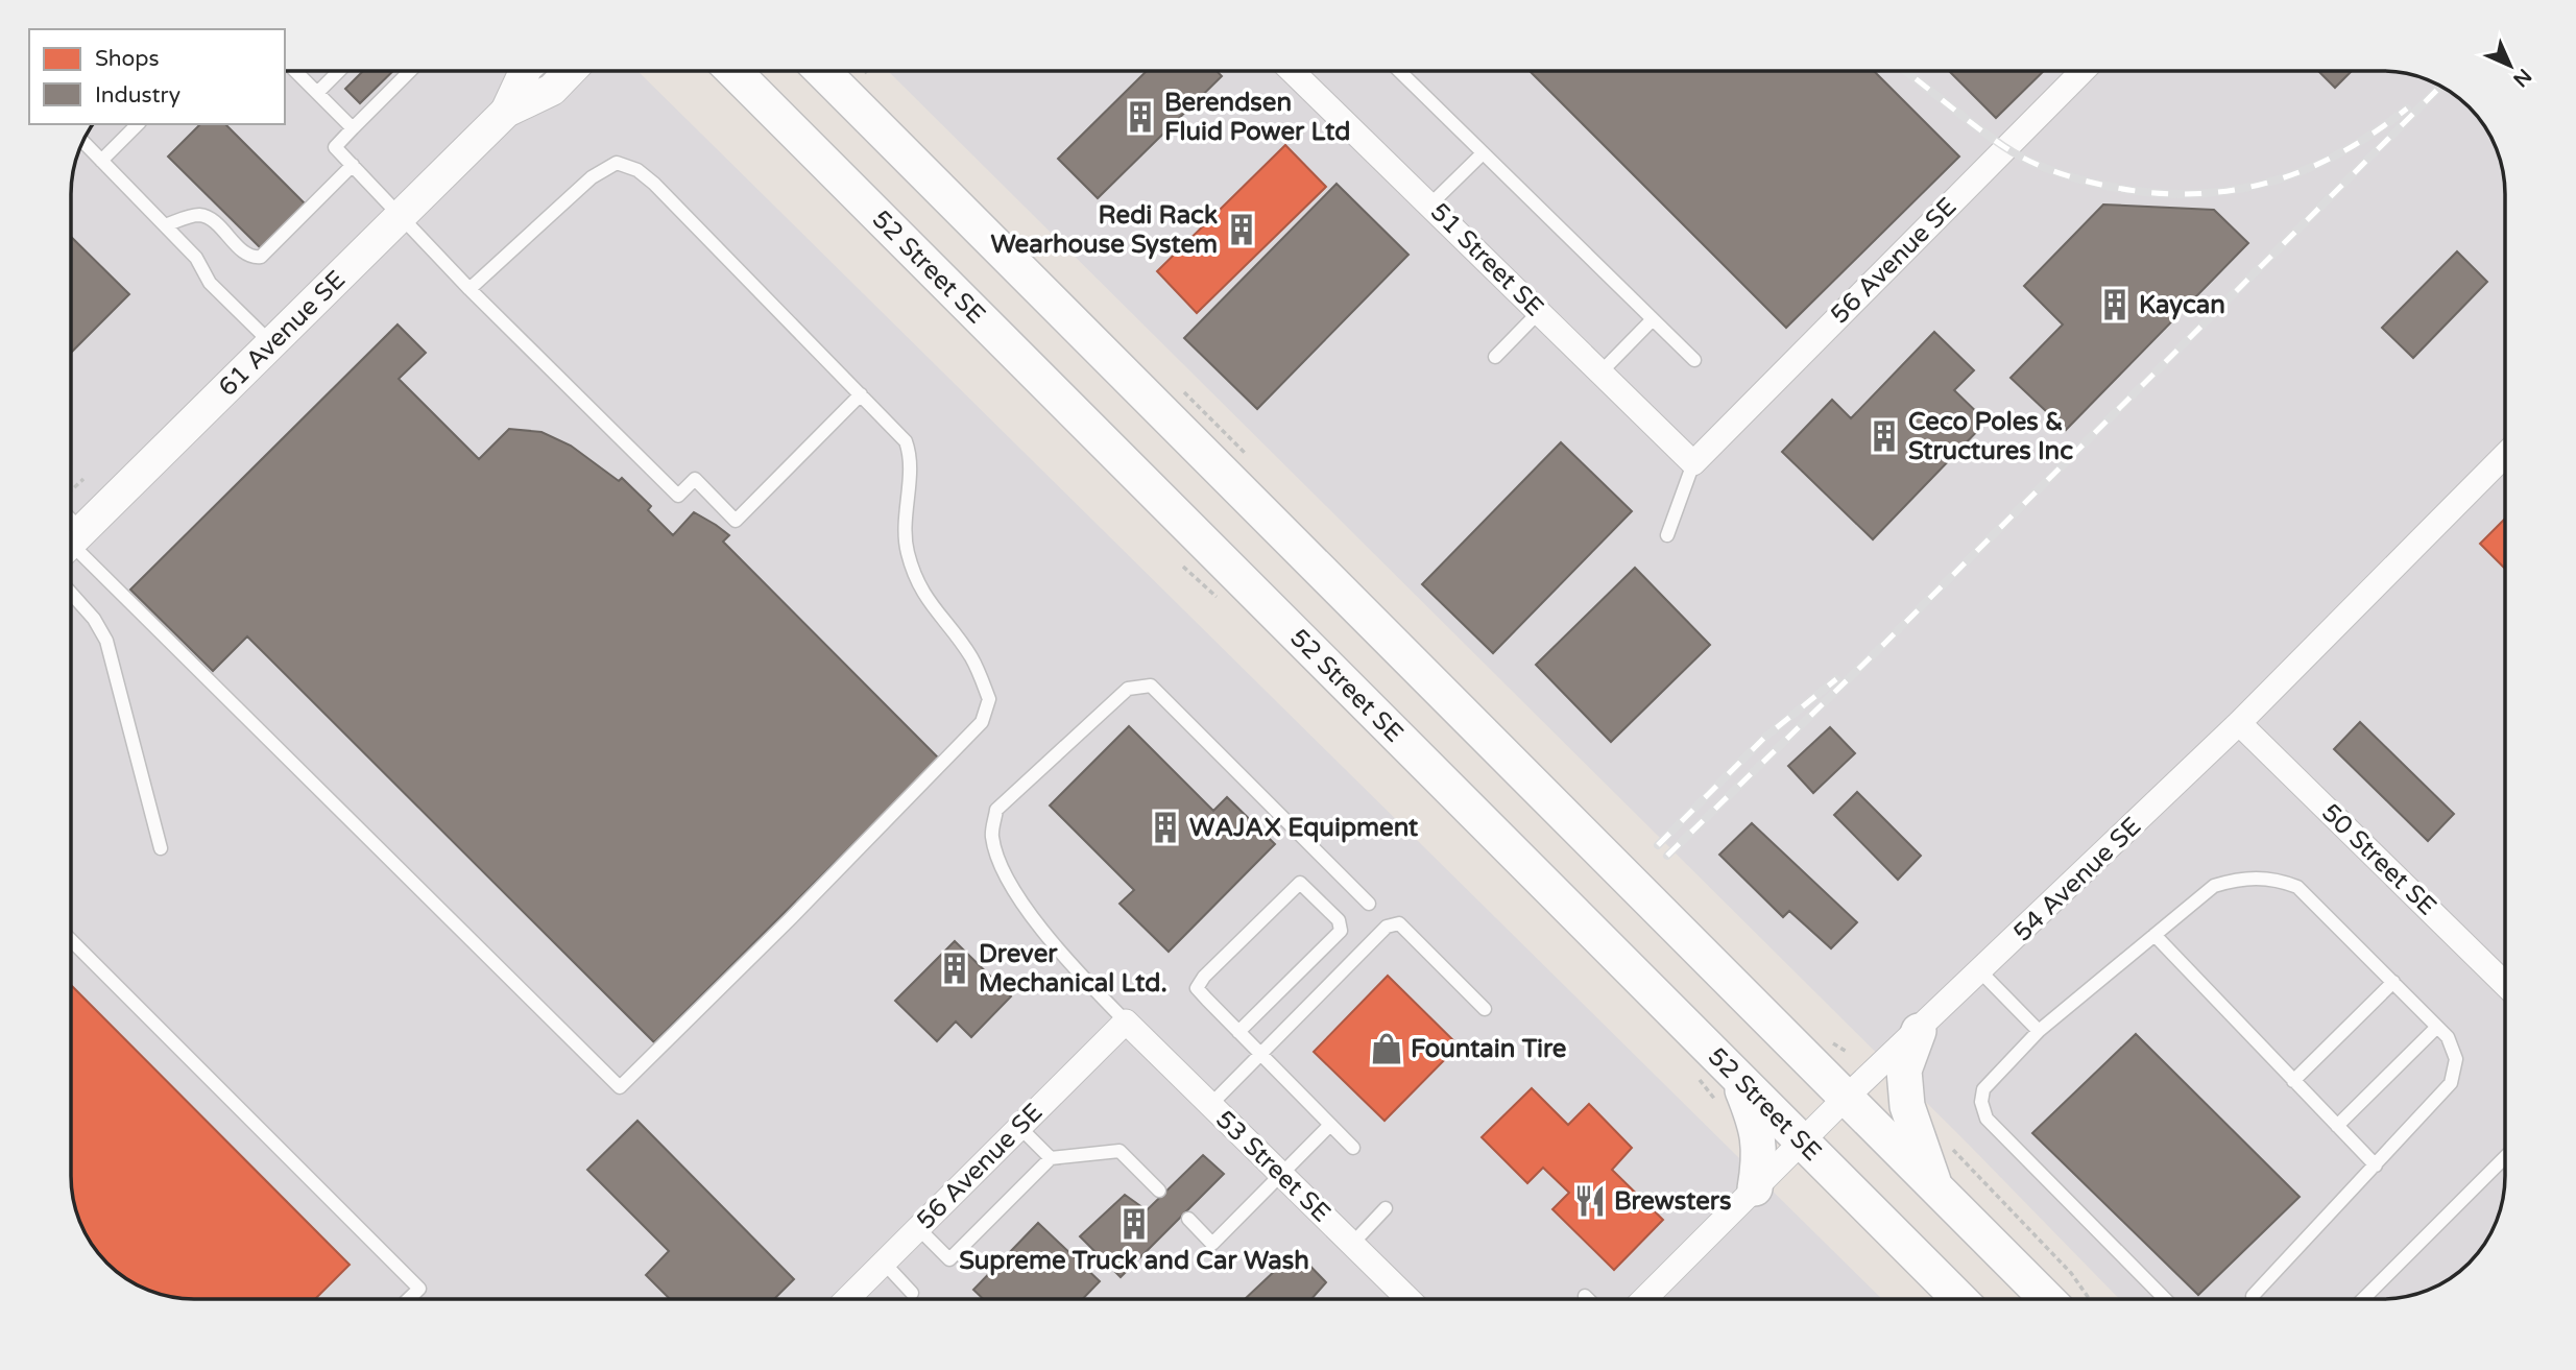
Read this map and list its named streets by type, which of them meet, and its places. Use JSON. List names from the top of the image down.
{
  "streets": {
    "main road": ["52 Street SE"],
    "street": [
      "51 Street SE",
      "56 Avenue SE",
      "61 Avenue SE",
      "50 Street SE",
      "54 Avenue SE",
      "53 Street SE"
    ]
  },
  "crossings": [
    ["51 Street SE", "56 Avenue SE"],
    ["56 Avenue SE", "53 Street SE"],
    ["52 Street SE", "54 Avenue SE"],
    ["50 Street SE", "54 Avenue SE"]
  ],
  "places": {
    "building": [
      "Berendsen Fluid Power Ltd",
      "Redi Rack Wearhouse System",
      "Kaycan",
      "Ceco Poles & Structures Inc",
      "WAJAX Equipment",
      "Drever Mechanical Ltd.",
      "Supreme Truck and Car Wash"
    ],
    "shop": ["Fountain Tire"],
    "restaurant": ["Brewsters"]
  },
  "legend": ["Shops", "Industry"],
  "north": "bottom right"
}
